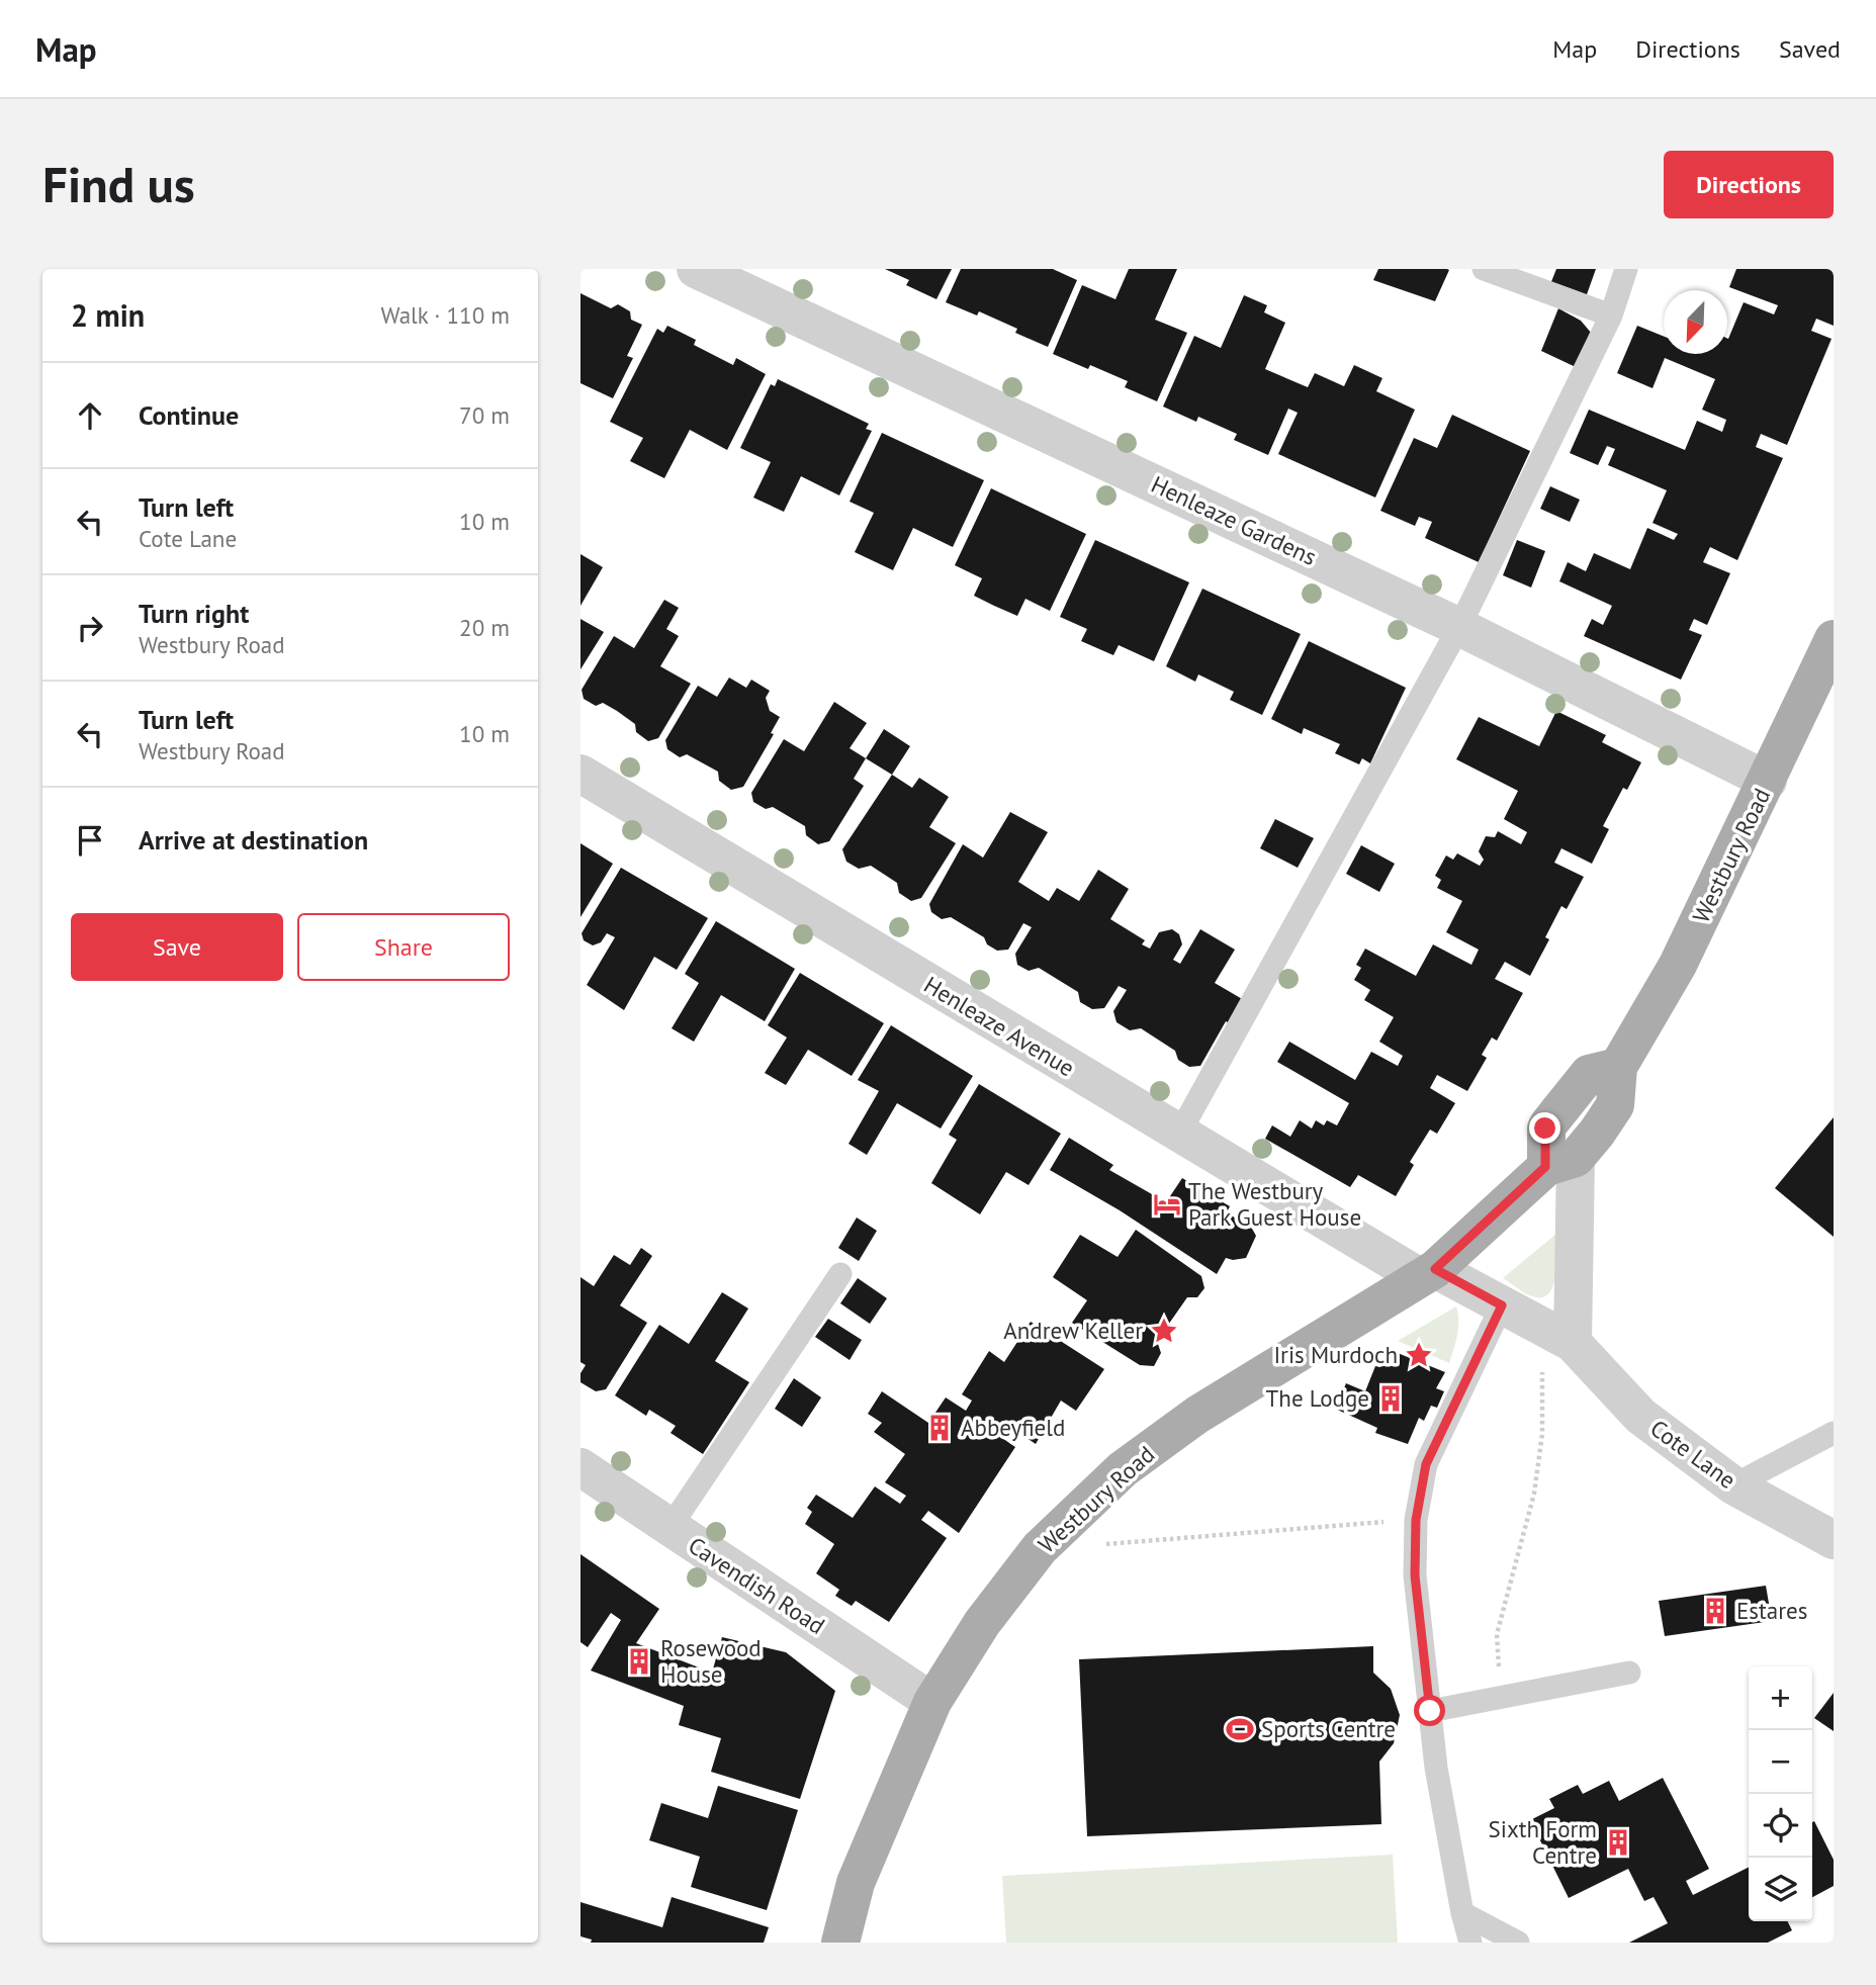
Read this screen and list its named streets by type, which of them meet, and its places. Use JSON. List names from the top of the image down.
{
  "streets": {
    "main road": ["Westbury Road"],
    "street": [
      "Henleaze Gardens",
      "Henleaze Avenue",
      "Cote Lane",
      "Cavendish Road"
    ]
  },
  "crossings": [
    ["Henleaze Gardens", "Westbury Road"],
    ["Westbury Road", "Henleaze Avenue"],
    ["Westbury Road", "Cote Lane"],
    ["Westbury Road", "Cavendish Road"],
    ["Henleaze Avenue", "Cote Lane"]
  ],
  "places": {
    "hotel": ["The Westbury Park Guest House"],
    "place": ["Andrew Keller", "Iris Murdoch"],
    "building": [
      "The Lodge",
      "Abbeyfield",
      "Estares",
      "Rosewood House",
      "Sixth Form Centre"
    ],
    "sports": ["Sports Centre"]
  },
  "north": "bottom left",
  "page": {
    "header": "Map",
    "nav": ["Map", "Directions", "Saved"],
    "buttons": [
      "Directions",
      ["Save", "Share"]
    ],
    "title": "Find us",
    "heading": ["2 min", "Walk · 110 m"],
    "list": [
      ["Continue", "70 m"],
      ["Turn left", "Cote Lane", "10 m"],
      ["Turn right", "Westbury Road", "20 m"],
      ["Turn left", "Westbury Road", "10 m"],
      "Arrive at destination"
    ],
    "map_buttons": ["+", "−"]
  }
}
